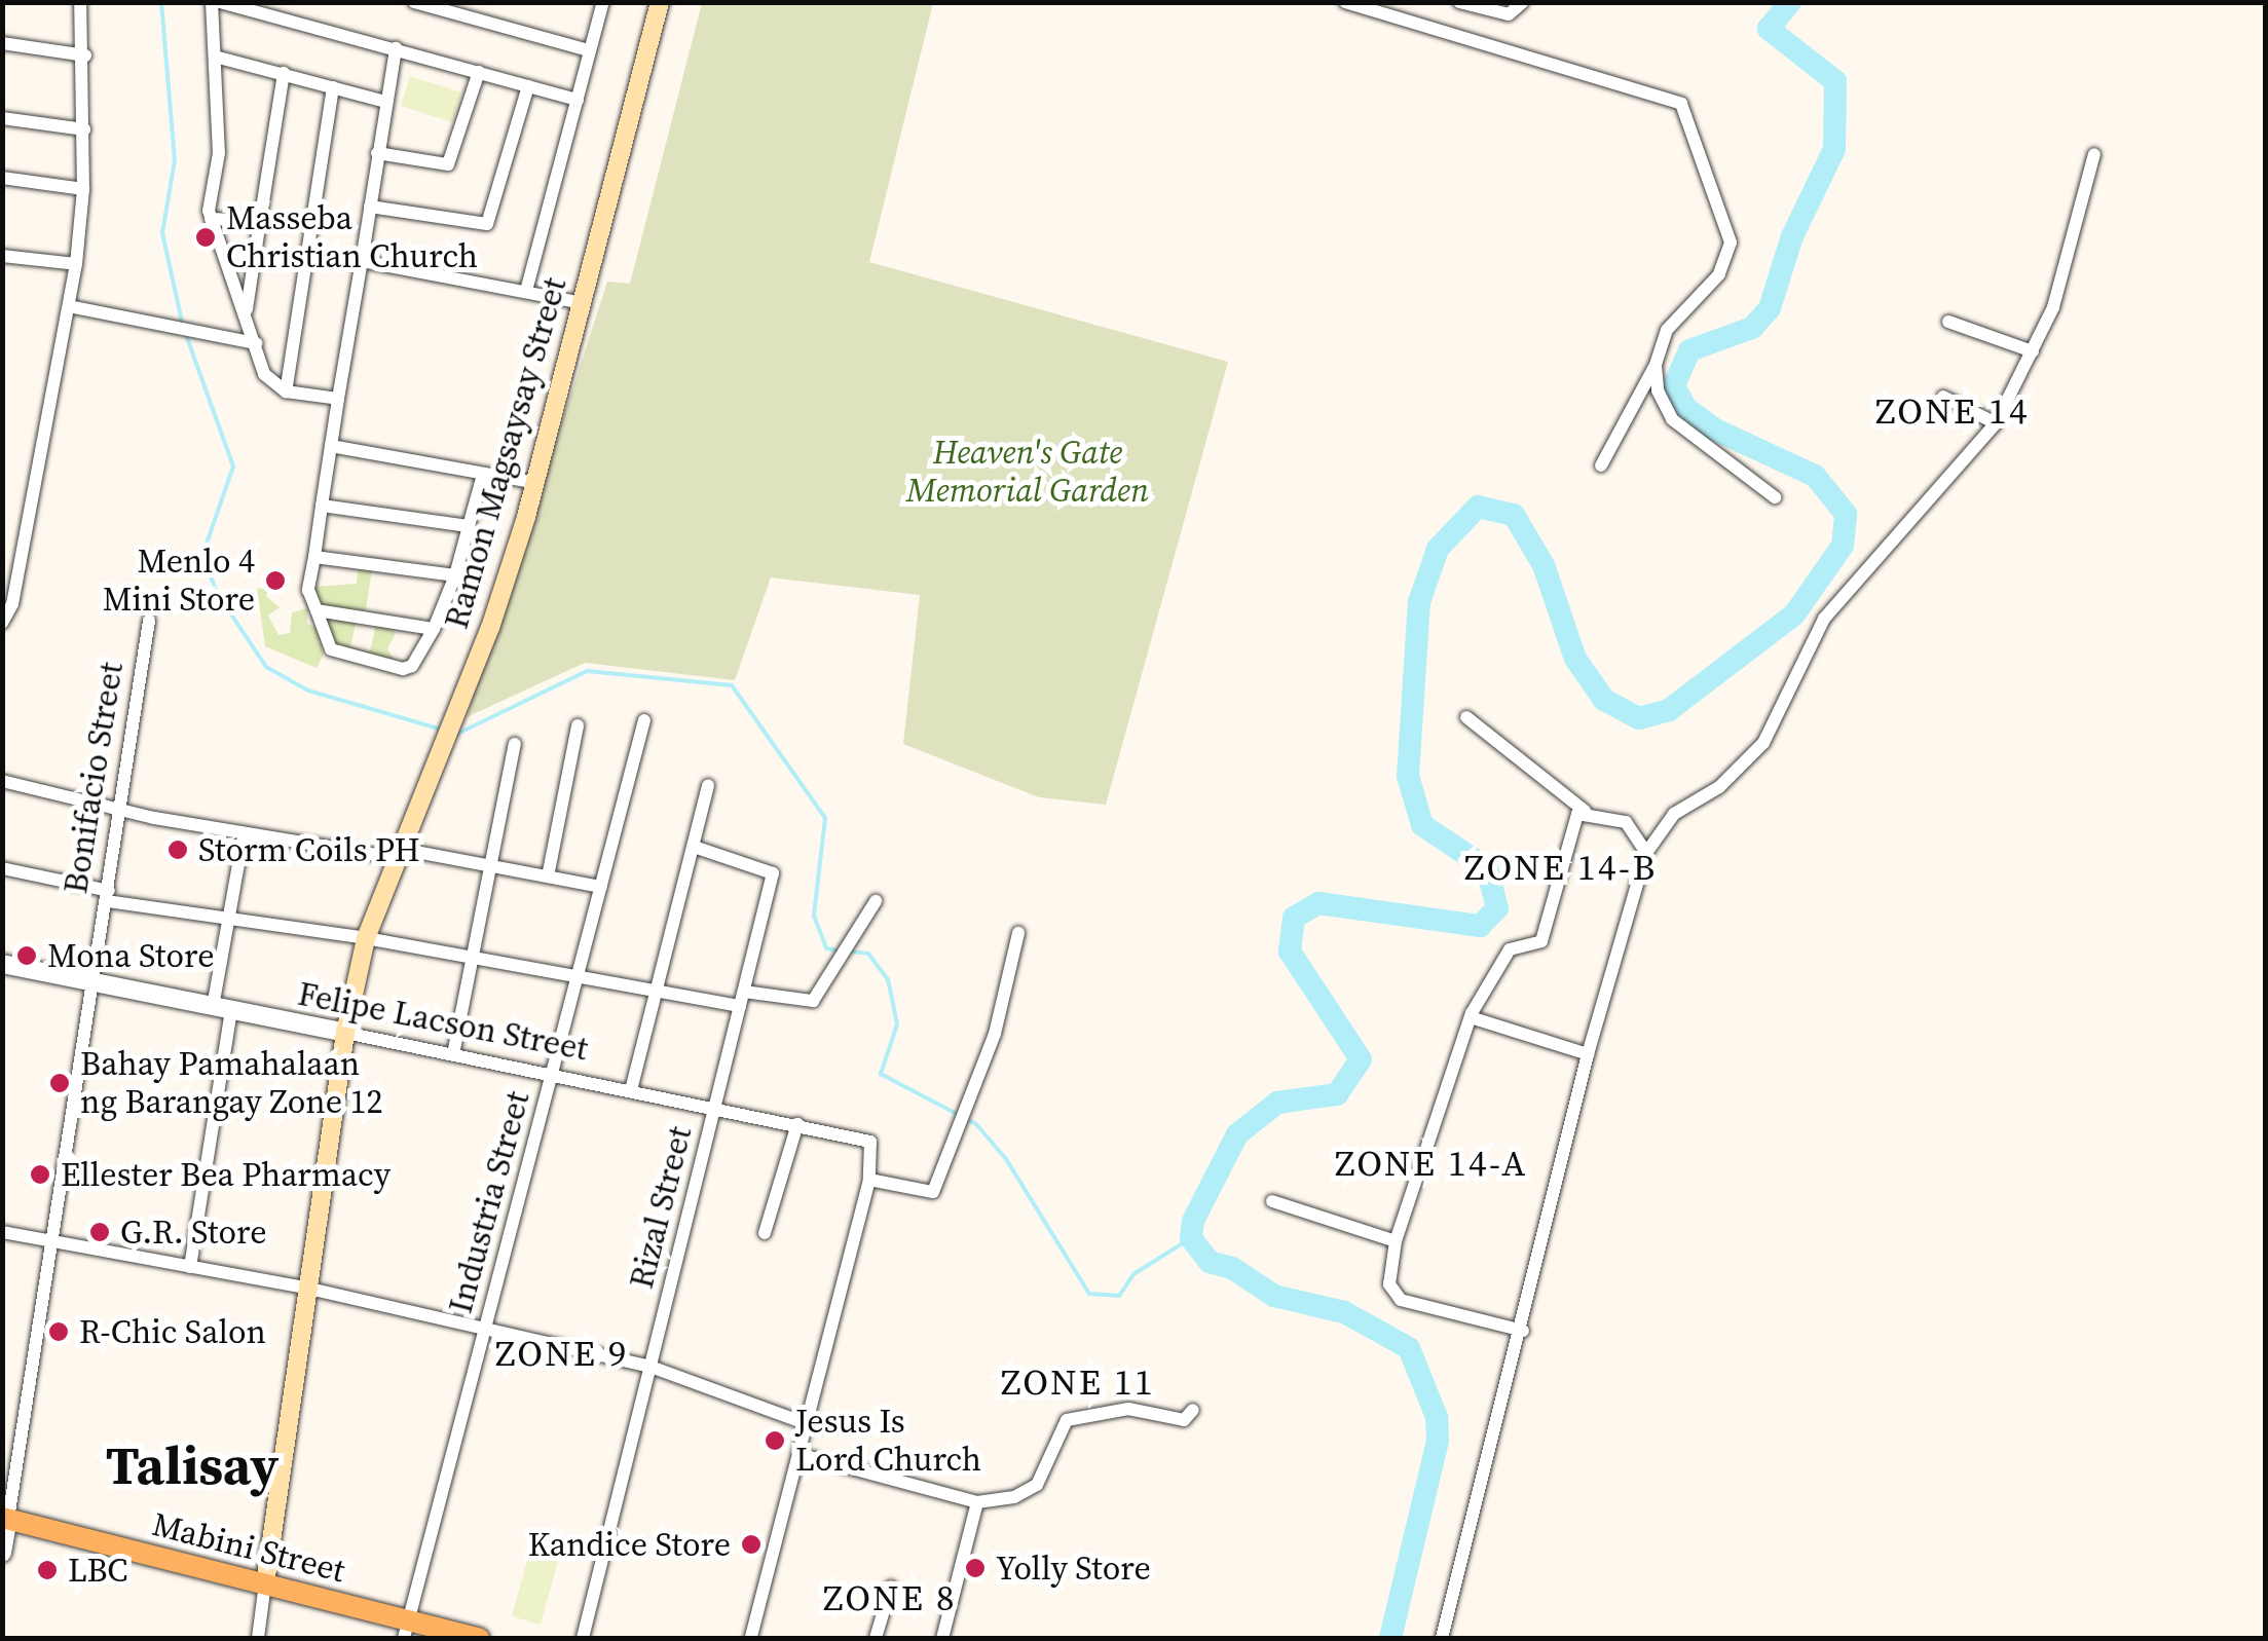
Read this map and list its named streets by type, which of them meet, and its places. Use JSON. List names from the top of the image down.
{
  "streets": {
    "main road": ["Ramon Magsaysay Street", "Mabini Street"],
    "street": [
      "Bonifacio Street",
      "Felipe Lacson Street",
      "Industria Street",
      "Rizal Street"
    ]
  },
  "crossings": [
    ["Ramon Magsaysay Street", "Felipe Lacson Street"],
    ["Ramon Magsaysay Street", "Mabini Street"],
    ["Bonifacio Street", "Felipe Lacson Street"],
    ["Bonifacio Street", "Mabini Street"],
    ["Felipe Lacson Street", "Industria Street"],
    ["Felipe Lacson Street", "Rizal Street"],
    ["Industria Street", "Mabini Street"]
  ],
  "districts": [
    "ZONE 14",
    "ZONE 14-B",
    "ZONE 14-A",
    "ZONE 9",
    "ZONE 11",
    "Talisay",
    "ZONE 8"
  ],
  "parks": ["Heaven's Gate Memorial Garden"],
  "places": [
    "Masseba Christian Church",
    "Menlo 4 Mini Store",
    "Storm Coils PH",
    "Mona Store",
    "Bahay Pamahalaan ng Barangay Zone 12",
    "Ellester Bea Pharmacy",
    "G.R. Store",
    "R-Chic Salon",
    "Jesus Is Lord Church",
    "Kandice Store",
    "Yolly Store",
    "LBC"
  ]
}
